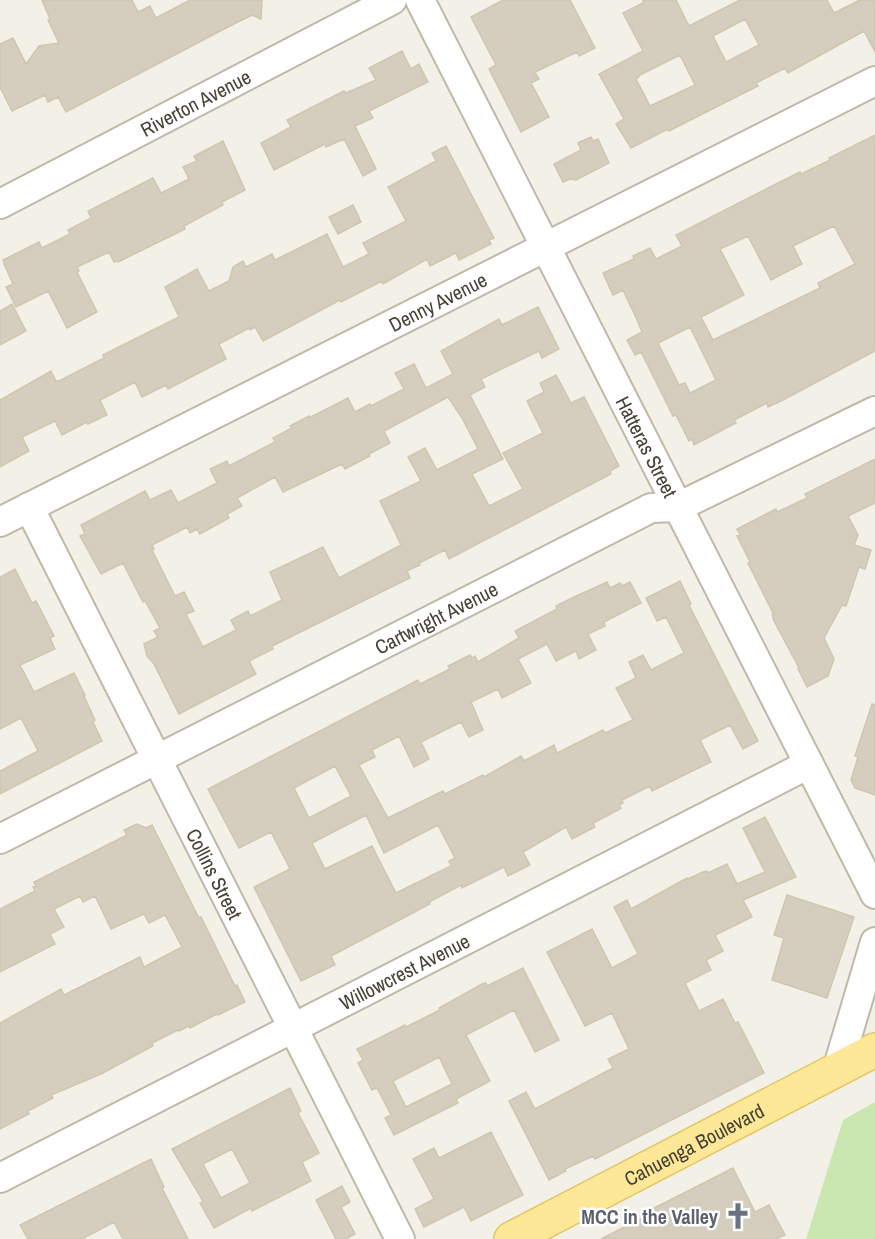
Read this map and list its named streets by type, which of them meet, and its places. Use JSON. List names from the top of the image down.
{
  "streets": {
    "main road": ["Cahuenga Boulevard"],
    "street": [
      "Riverton Avenue",
      "Denny Avenue",
      "Hatteras Street",
      "Cartwright Avenue",
      "Collins Street",
      "Willowcrest Avenue"
    ]
  },
  "crossings": [
    ["Denny Avenue", "Hatteras Street"],
    ["Denny Avenue", "Collins Street"],
    ["Hatteras Street", "Cartwright Avenue"],
    ["Hatteras Street", "Willowcrest Avenue"],
    ["Cartwright Avenue", "Collins Street"],
    ["Collins Street", "Willowcrest Avenue"]
  ],
  "places": {
    "church": ["MCC in the Valley"]
  }
}
